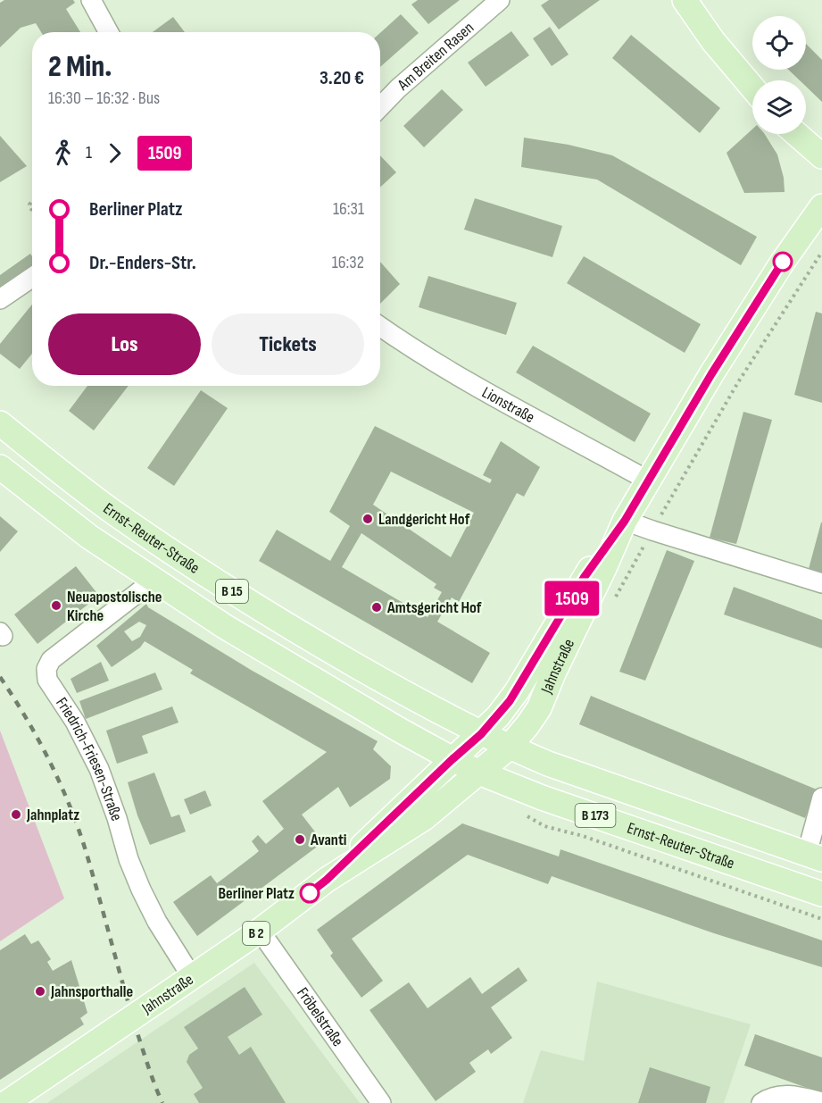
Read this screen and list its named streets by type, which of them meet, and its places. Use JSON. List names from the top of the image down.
{
  "streets": {
    "main road": [
      "Ernst-Reuter-Straße",
      "B 15",
      "Jahnstraße",
      "B 173",
      "B 2"
    ],
    "street": [
      "Am Breiten Rasen",
      "Lionstraße",
      "Friedrich-Friesen-Straße",
      "Fröbelstraße"
    ]
  },
  "crossings": [
    ["Lionstraße", "Jahnstraße"],
    ["Ernst-Reuter-Straße", "B 15"],
    ["Ernst-Reuter-Straße", "Jahnstraße"],
    ["Ernst-Reuter-Straße", "Friedrich-Friesen-Straße"],
    ["B 15", "Jahnstraße"],
    ["Jahnstraße", "Friedrich-Friesen-Straße"],
    ["Jahnstraße", "Fröbelstraße"]
  ],
  "places": [
    "Landgericht Hof",
    "Neuapostolische Kirche",
    "Amtsgericht Hof",
    "Jahnplatz",
    "Avanti",
    "Berliner Platz",
    "Jahnsporthalle"
  ],
  "lines": ["bus line 1509"],
  "page": {
    "on_map": "1509",
    "heading": ["2 Min.", "16:30 – 16:32 · Bus", "3.20 €"],
    "legs": ["1", "1509"],
    "list": [
      {
        "name": "Berliner Platz",
        "value": "16:31"
      },
      {
        "name": "Dr.-Enders-Str.",
        "value": "16:32"
      }
    ],
    "buttons": ["Los", "Tickets"]
  }
}
